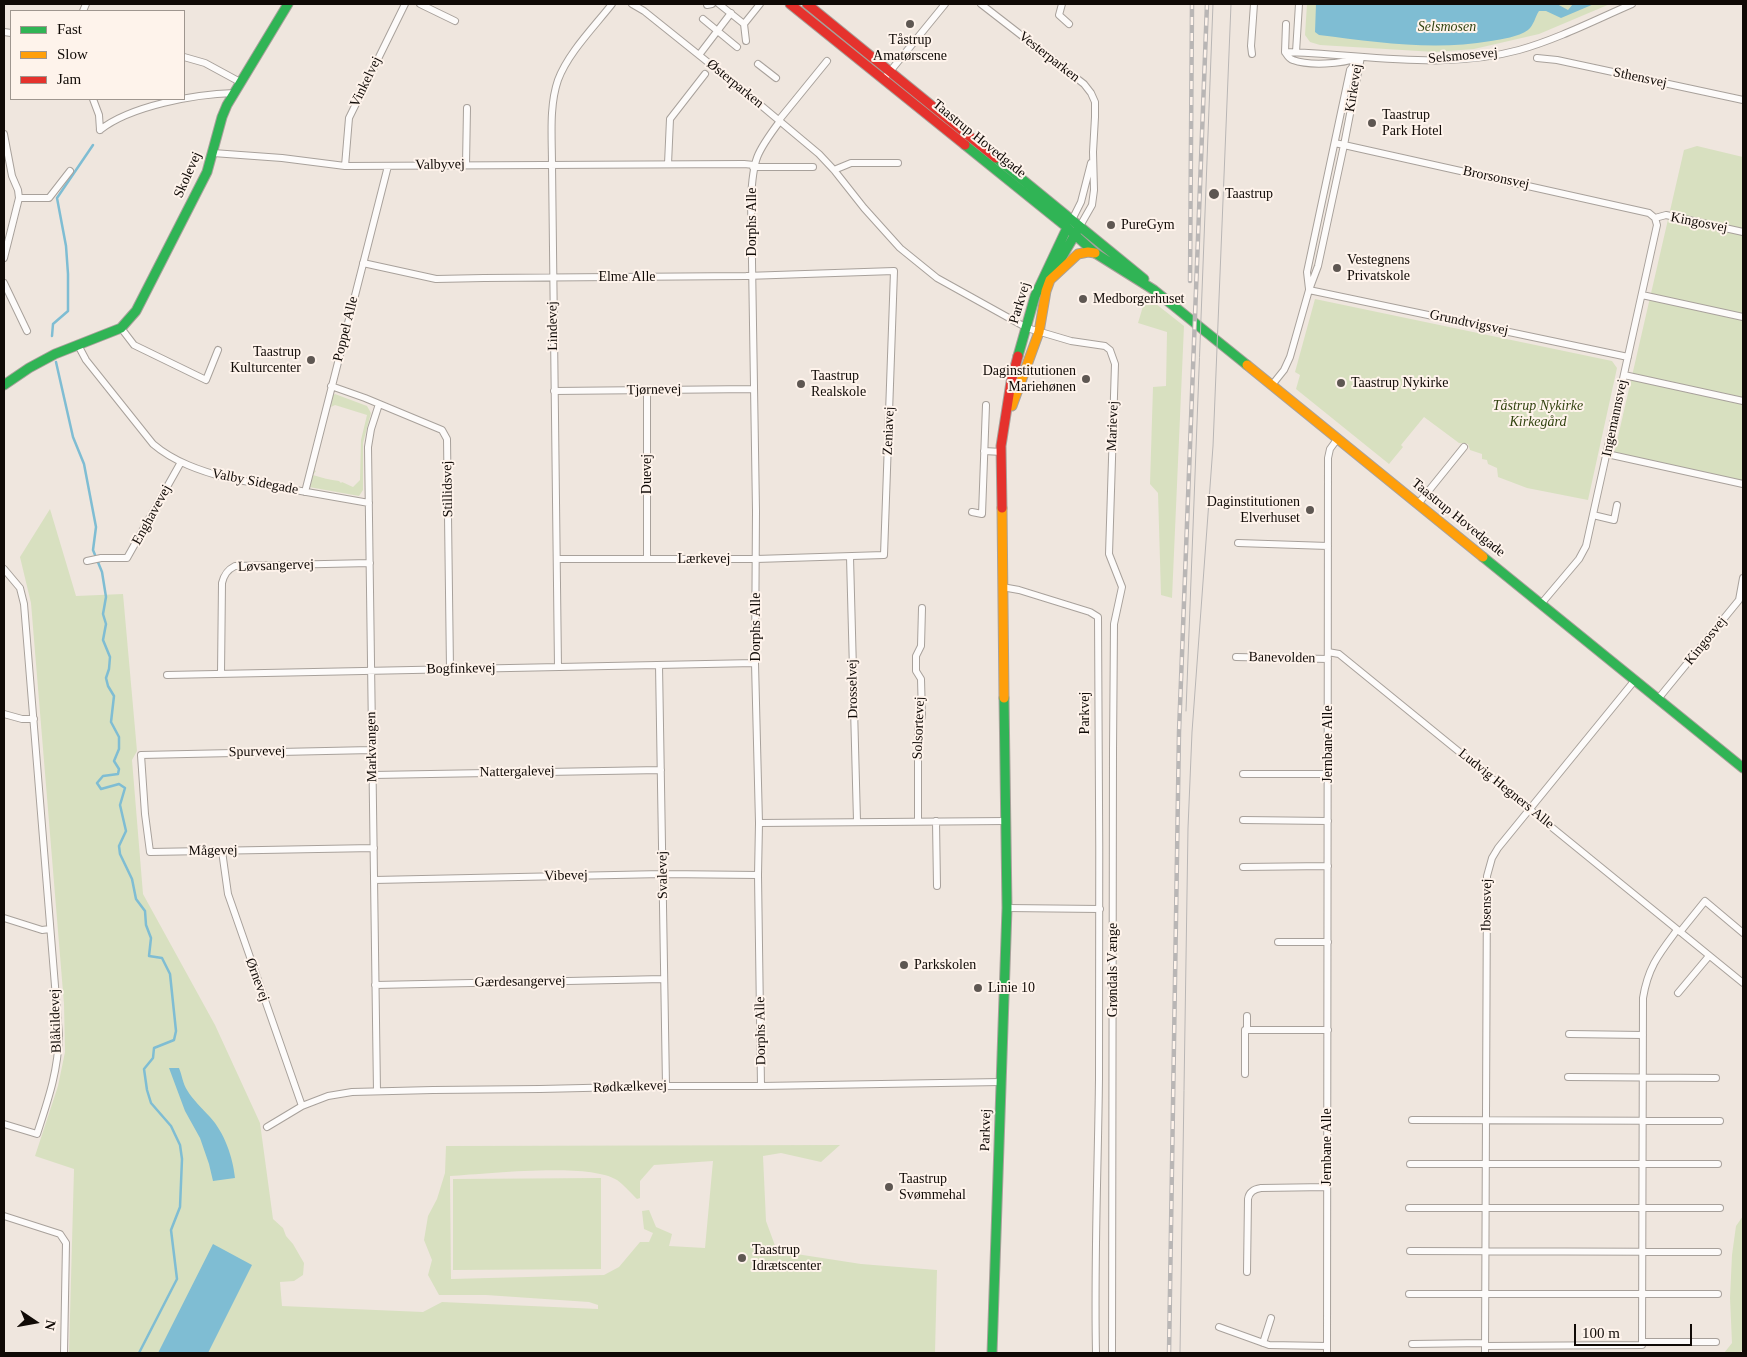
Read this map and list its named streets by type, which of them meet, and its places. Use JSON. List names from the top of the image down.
{
  "streets": {
    "street": [
      "Selsmosevej",
      "Vesterparken",
      "Sthensvej",
      "Vinkelvej",
      "Østerparken",
      "Kirkevej",
      "Taastrup Hovedgade",
      "Valbyvej",
      "Skolevej",
      "Brorsonsvej",
      "Dorphs Alle",
      "Kingosvej",
      "Elme Alle",
      "Parkvej",
      "Grundtvigsvej",
      "Lindevej",
      "Poppel Alle",
      "Tjørnevej",
      "Ingemannsvej",
      "Marievej",
      "Zeniavej",
      "Duevej",
      "Valby Sidegade",
      "Stillidsvej",
      "Enghavevej",
      "Lærkevej",
      "Løvsangervej",
      "Banevolden",
      "Bogfinkevej",
      "Drosselvej",
      "Solsortevej",
      "Jernbane Alle",
      "Markvangen",
      "Spurvevej",
      "Nattergalevej",
      "Ludvig Hegners Alle",
      "Mågevej",
      "Svalevej",
      "Vibevej",
      "Ibsensvej",
      "Grøndals Vænge",
      "Ørnevej",
      "Gærdesangervej",
      "Blåkildevej",
      "Rødkælkevej"
    ]
  },
  "crossings": [
    ["Selsmosevej", "Kirkevej"],
    ["Vesterparken", "Taastrup Hovedgade"],
    ["Vesterparken", "Parkvej"],
    ["Vinkelvej", "Valbyvej"],
    ["Østerparken", "Dorphs Alle"],
    ["Østerparken", "Parkvej"],
    ["Østerparken", "Marievej"],
    ["Kirkevej", "Taastrup Hovedgade"],
    ["Kirkevej", "Brorsonsvej"],
    ["Kirkevej", "Grundtvigsvej"],
    ["Taastrup Hovedgade", "Kingosvej"],
    ["Taastrup Hovedgade", "Parkvej"],
    ["Taastrup Hovedgade", "Ingemannsvej"],
    ["Taastrup Hovedgade", "Jernbane Alle"],
    ["Taastrup Hovedgade", "Ibsensvej"],
    ["Valbyvej", "Skolevej"],
    ["Valbyvej", "Dorphs Alle"],
    ["Valbyvej", "Lindevej"],
    ["Valbyvej", "Poppel Alle"],
    ["Skolevej", "Valby Sidegade"],
    ["Brorsonsvej", "Kingosvej"],
    ["Brorsonsvej", "Ingemannsvej"],
    ["Dorphs Alle", "Elme Alle"],
    ["Dorphs Alle", "Tjørnevej"],
    ["Dorphs Alle", "Lærkevej"],
    ["Dorphs Alle", "Bogfinkevej"],
    ["Dorphs Alle", "Vibevej"],
    ["Dorphs Alle", "Rødkælkevej"],
    ["Kingosvej", "Ingemannsvej"],
    ["Elme Alle", "Lindevej"],
    ["Elme Alle", "Poppel Alle"],
    ["Elme Alle", "Zeniavej"],
    ["Parkvej", "Marievej"],
    ["Parkvej", "Rødkælkevej"],
    ["Grundtvigsvej", "Ingemannsvej"],
    ["Lindevej", "Tjørnevej"],
    ["Lindevej", "Lærkevej"],
    ["Lindevej", "Bogfinkevej"],
    ["Poppel Alle", "Valby Sidegade"],
    ["Poppel Alle", "Stillidsvej"],
    ["Tjørnevej", "Duevej"],
    ["Marievej", "Grøndals Vænge"],
    ["Zeniavej", "Lærkevej"],
    ["Zeniavej", "Drosselvej"],
    ["Duevej", "Lærkevej"],
    ["Valby Sidegade", "Enghavevej"],
    ["Valby Sidegade", "Markvangen"],
    ["Stillidsvej", "Bogfinkevej"],
    ["Stillidsvej", "Markvangen"],
    ["Lærkevej", "Drosselvej"],
    ["Løvsangervej", "Bogfinkevej"],
    ["Løvsangervej", "Markvangen"],
    ["Banevolden", "Jernbane Alle"],
    ["Banevolden", "Ludvig Hegners Alle"],
    ["Bogfinkevej", "Markvangen"],
    ["Bogfinkevej", "Svalevej"],
    ["Jernbane Alle", "Ludvig Hegners Alle"],
    ["Markvangen", "Spurvevej"],
    ["Markvangen", "Nattergalevej"],
    ["Markvangen", "Mågevej"],
    ["Markvangen", "Vibevej"],
    ["Markvangen", "Gærdesangervej"],
    ["Markvangen", "Rødkælkevej"],
    ["Spurvevej", "Mågevej"],
    ["Nattergalevej", "Svalevej"],
    ["Ludvig Hegners Alle", "Ibsensvej"],
    ["Mågevej", "Ørnevej"],
    ["Svalevej", "Vibevej"],
    ["Svalevej", "Gærdesangervej"],
    ["Svalevej", "Rødkælkevej"],
    ["Ørnevej", "Rødkælkevej"]
  ],
  "parks": ["Selsmosen", "Tåstrup Nykirke Kirkegård"],
  "places": [
    "Tåstrup Amatørscene",
    "Taastrup Park Hotel",
    "Taastrup",
    "PureGym",
    "Vestegnens Privatskole",
    "Medborgerhuset",
    "Taastrup Kulturcenter",
    "Daginstitutionen Mariehønen",
    "Taastrup Nykirke",
    "Taastrup Realskole",
    "Daginstitutionen Elverhuset",
    "Parkskolen",
    "Linie 10",
    "Taastrup Svømmehal",
    "Taastrup Idrætscenter"
  ],
  "legend": ["Fast", "Slow", "Jam"],
  "scale_bar": "100 m",
  "north": "right"
}
